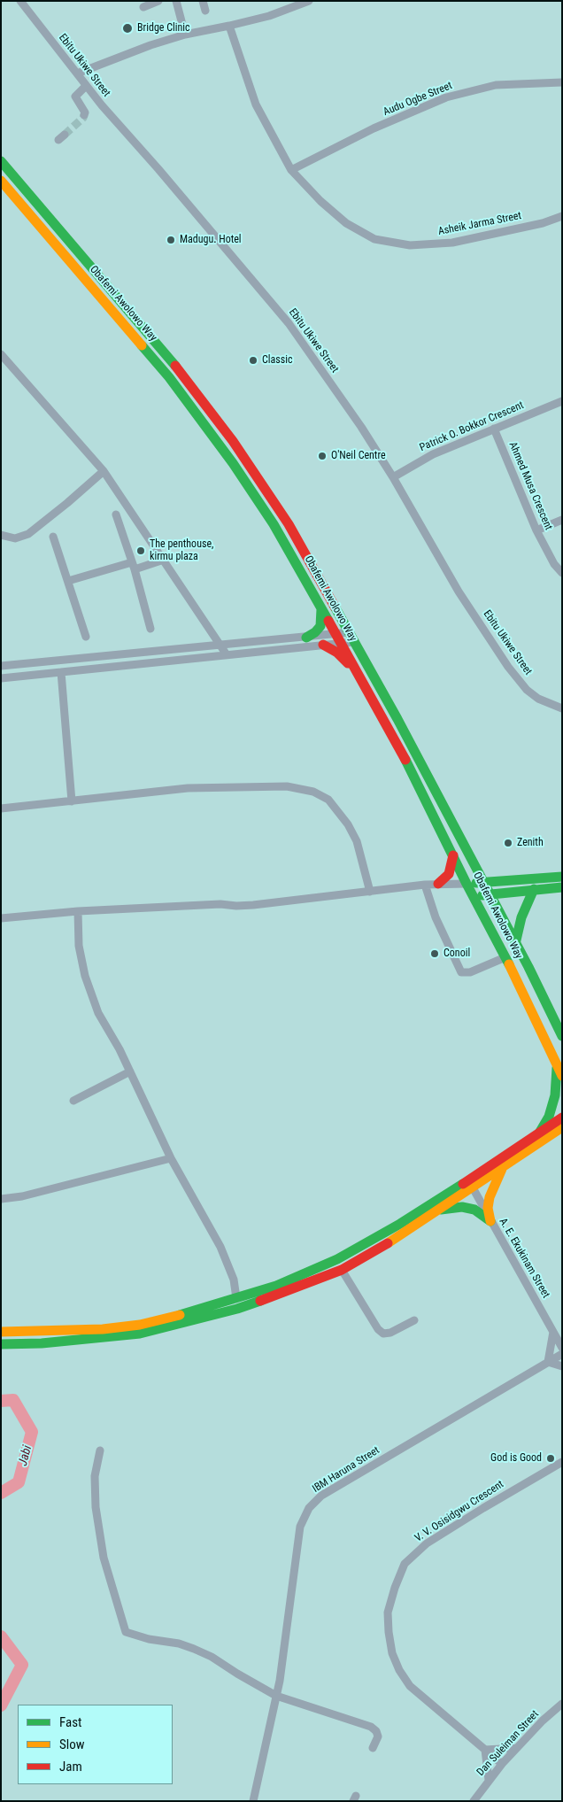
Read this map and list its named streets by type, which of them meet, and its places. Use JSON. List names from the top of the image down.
{
  "streets": {
    "main road": ["Obafemi Awolowo Way"],
    "street": [
      "Ebitu Ukiwe Street",
      "Audu Ogbe Street",
      "Asheik Jarma Street",
      "Patrick O. Bokkor Crescent",
      "Ahmed Musa Crescent",
      "A. E. Ekukinam Street",
      "IBM Haruna Street",
      "V. V. Osisidgwu Crescent",
      "Dan Suleiman Street"
    ]
  },
  "crossings": [
    ["Ebitu Ukiwe Street", "Patrick O. Bokkor Crescent"],
    ["Audu Ogbe Street", "Asheik Jarma Street"],
    ["Patrick O. Bokkor Crescent", "Ahmed Musa Crescent"],
    ["V. V. Osisidgwu Crescent", "Dan Suleiman Street"]
  ],
  "water": ["Jabi"],
  "places": [
    "Bridge Clinic",
    "Madugu. Hotel",
    "Classic",
    "O'Neil Centre",
    "The penthouse, kirmu plaza",
    "Zenith",
    "Conoil",
    "God is Good"
  ],
  "legend": ["Fast", "Slow", "Jam"]
}
